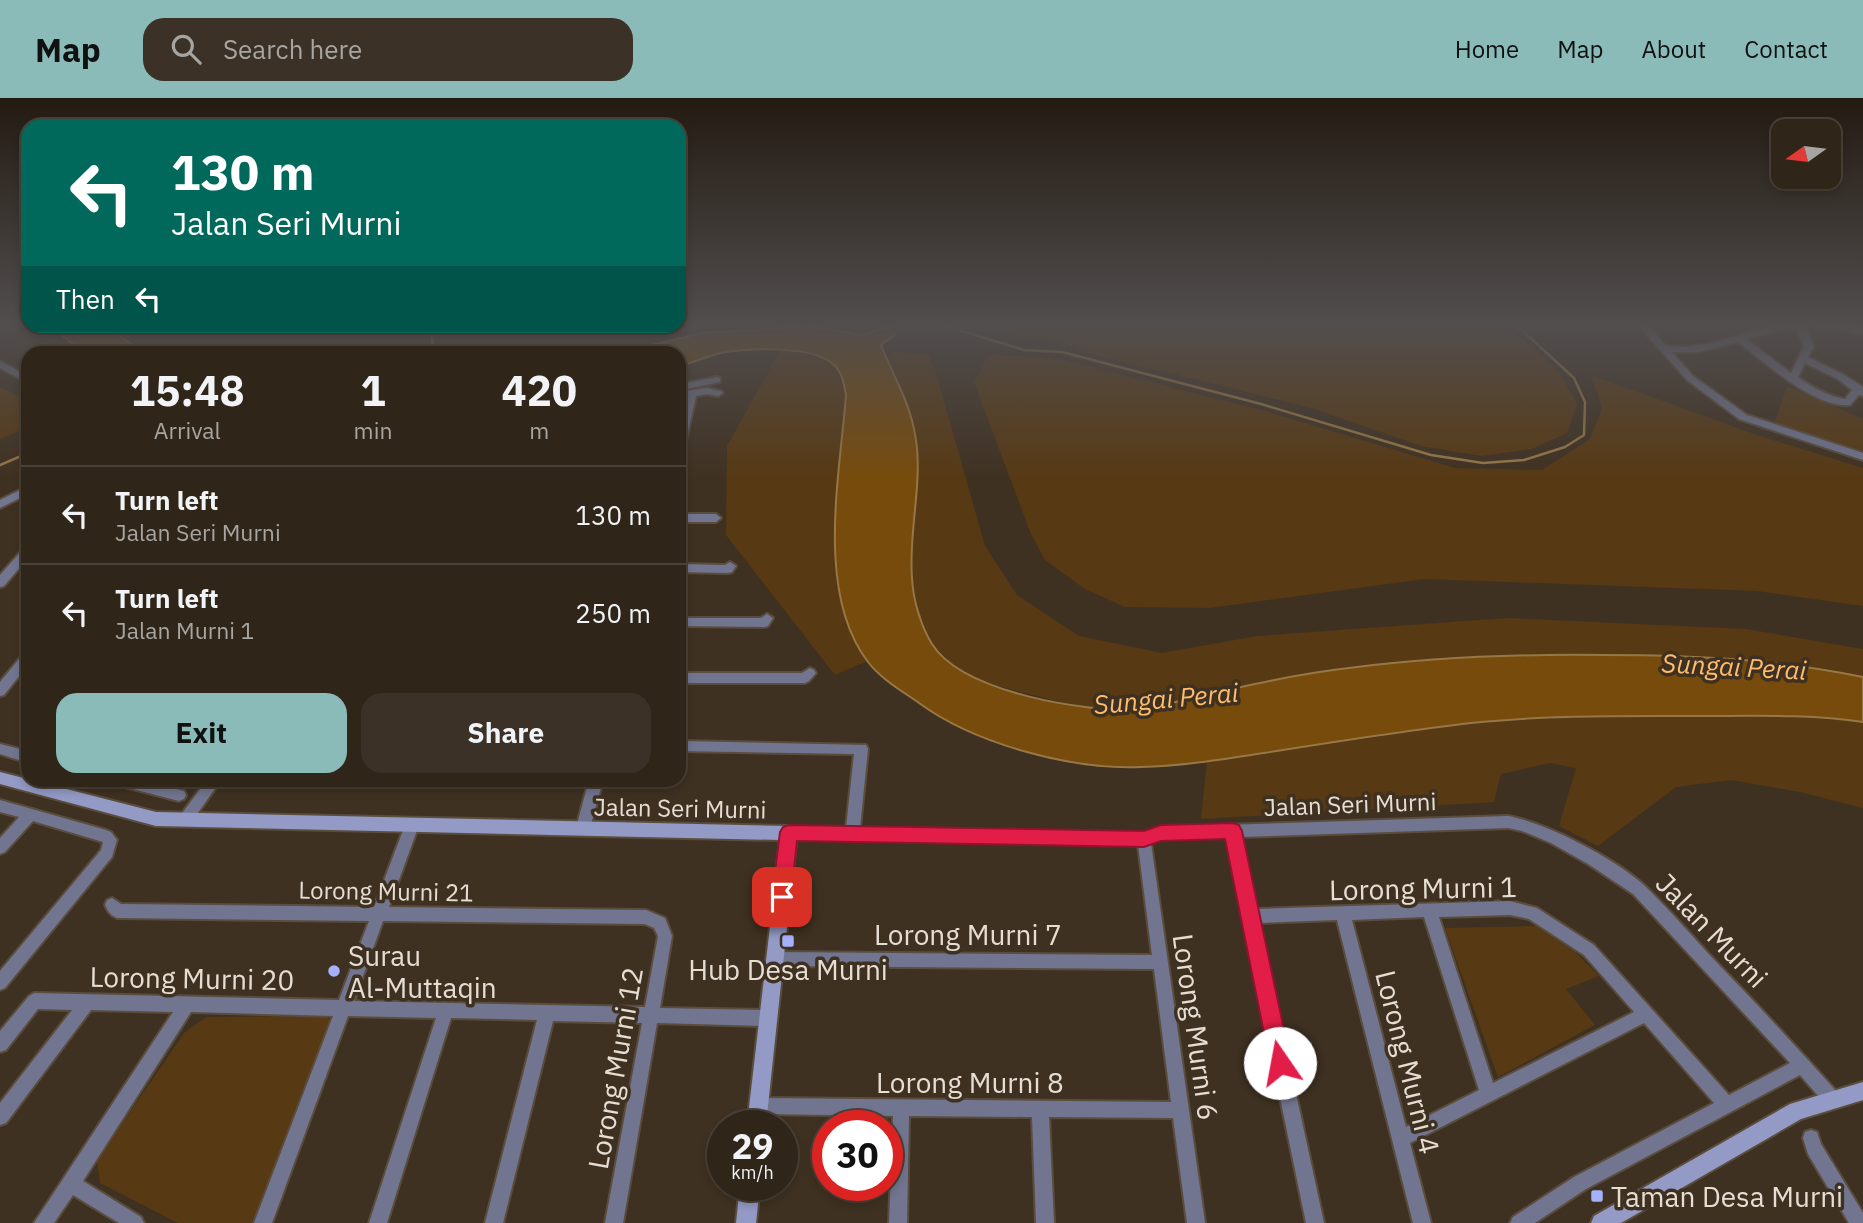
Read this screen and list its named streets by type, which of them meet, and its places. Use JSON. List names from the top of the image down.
{
  "streets": {
    "street": [
      "Jalan Seri Murni",
      "Lorong Murni 1",
      "Lorong Murni 21",
      "Jalan Murni",
      "Lorong Murni 7",
      "Lorong Murni 20",
      "Lorong Murni 6",
      "Lorong Murni 4",
      "Lorong Murni 12",
      "Lorong Murni 8"
    ]
  },
  "crossings": [
    ["Jalan Seri Murni", "Jalan Murni"],
    ["Jalan Seri Murni", "Lorong Murni 6"],
    ["Lorong Murni 1", "Lorong Murni 4"],
    ["Lorong Murni 21", "Lorong Murni 12"],
    ["Lorong Murni 7", "Lorong Murni 6"],
    ["Lorong Murni 20", "Lorong Murni 12"],
    ["Lorong Murni 6", "Lorong Murni 8"]
  ],
  "water": ["Sungai Perai"],
  "places": {
    "transit": ["Hub Desa Murni", "Taman Desa Murni"],
    "other": ["Surau Al-Muttaqin"]
  },
  "north": "left",
  "page": {
    "header": "Map",
    "search": "Search here",
    "nav": [
      "Home",
      "Map",
      "About",
      "Contact"
    ],
    "turn": ["130 m", "Jalan Seri Murni"],
    "then": "Then",
    "eta": [
      "15:48",
      "Arrival",
      "1",
      "min",
      "420",
      "m"
    ],
    "list": [
      {
        "name": "Turn left",
        "note": "Jalan Seri Murni",
        "value": "130 m"
      },
      {
        "name": "Turn left",
        "note": "Jalan Murni 1",
        "value": "250 m"
      }
    ],
    "buttons": ["Exit", "Share"],
    "speed": "29 km/h",
    "limit": "30"
  }
}
